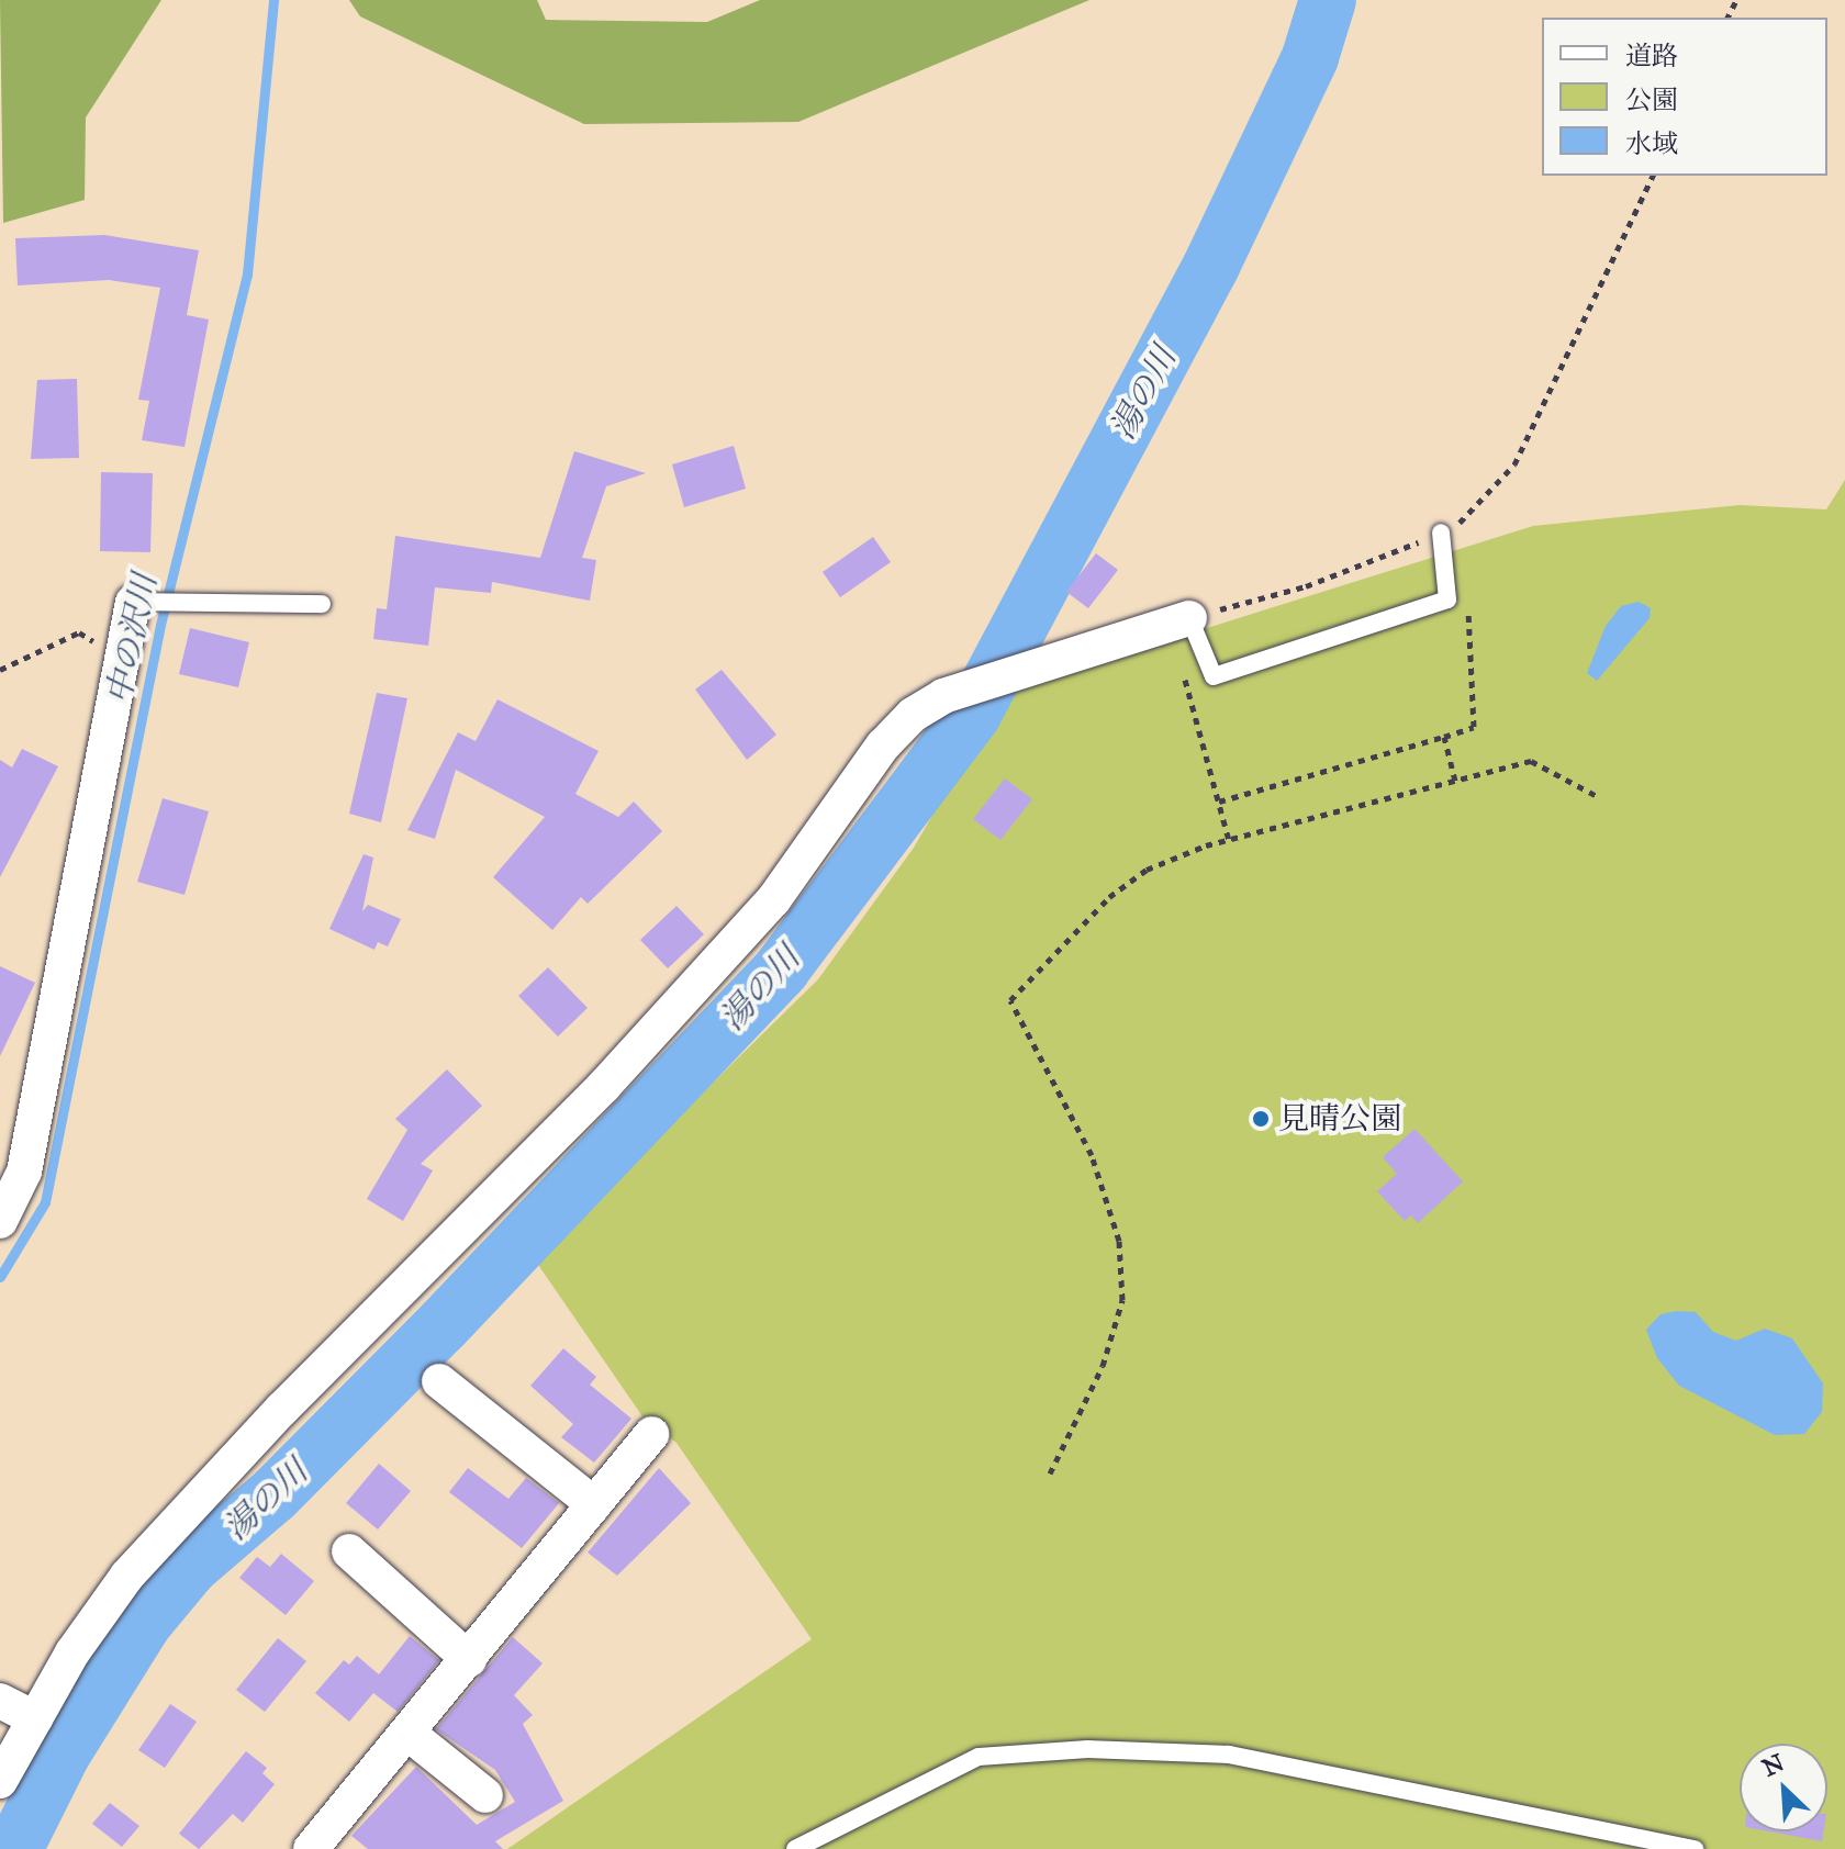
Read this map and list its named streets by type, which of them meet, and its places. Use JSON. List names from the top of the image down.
{
  "water": ["湯の川", "中の沢川"],
  "places": ["見晴公園"],
  "legend": ["道路", "公園", "水域"],
  "north": "top left"
}
